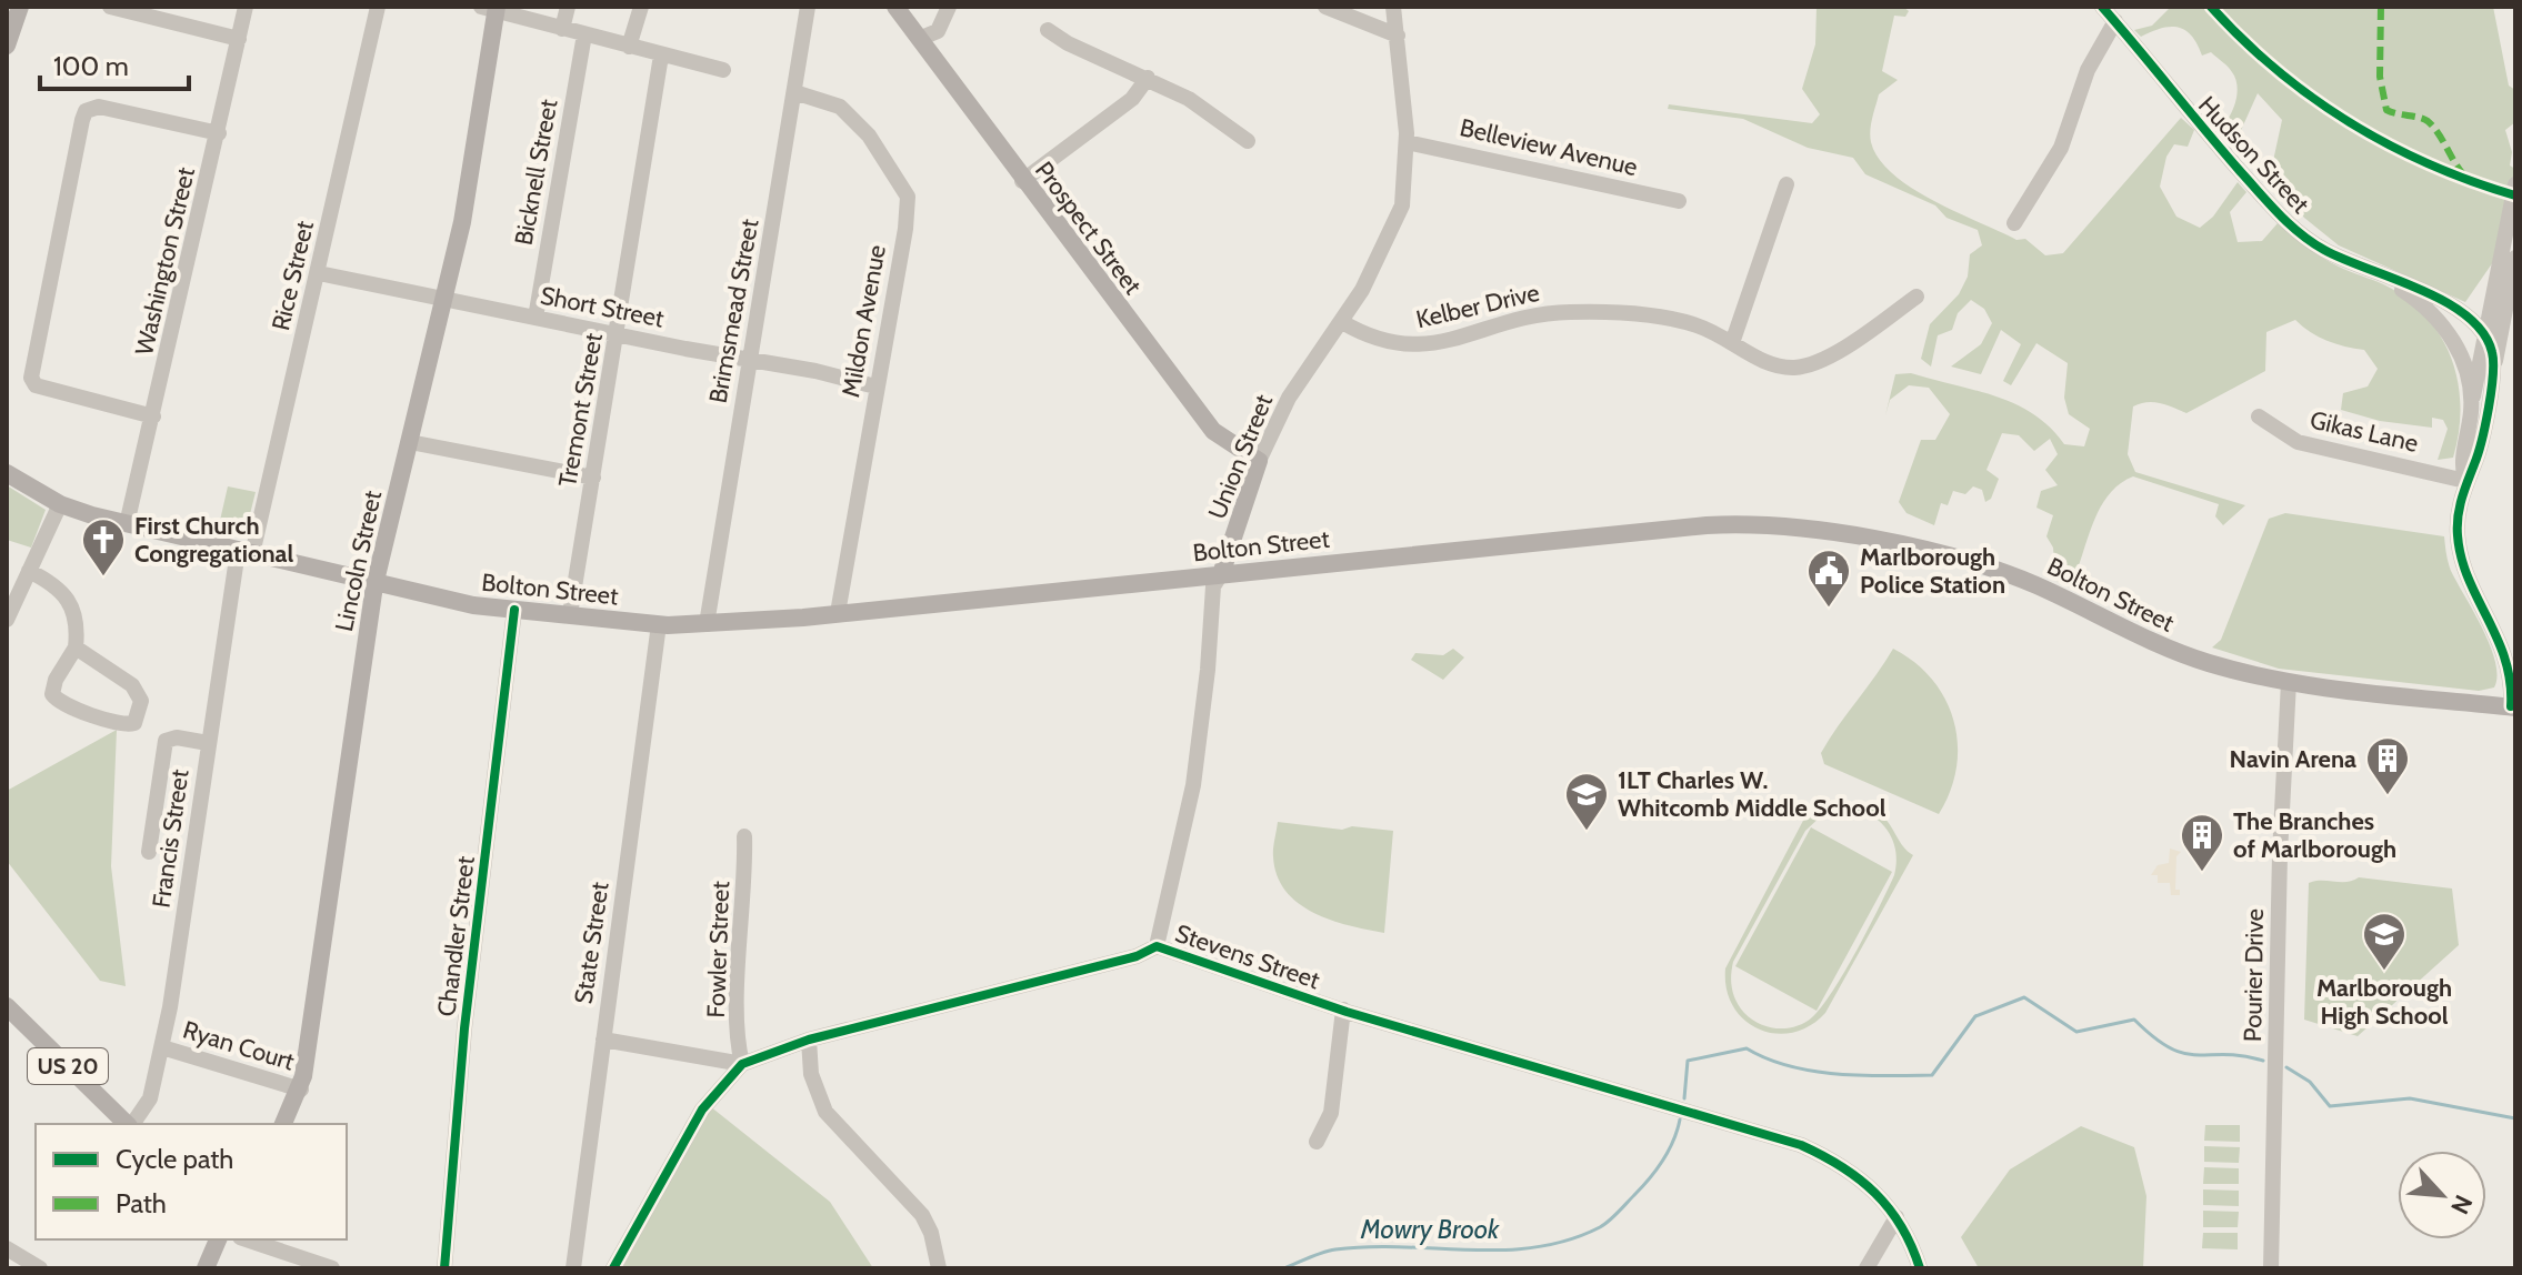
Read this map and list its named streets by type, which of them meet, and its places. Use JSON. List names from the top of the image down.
{
  "streets": {
    "main road": [
      "Prospect Street",
      "Union Street",
      "Bolton Street",
      "Lincoln Street",
      "US 20"
    ],
    "street": [
      "Belleview Avenue",
      "Hudson Street",
      "Bicknell Street",
      "Washington Street",
      "Rice Street",
      "Kelber Drive",
      "Short Street",
      "Brimsmead Street",
      "Mildon Avenue",
      "Tremont Street",
      "Gikas Lane",
      "Francis Street",
      "Chandler Street",
      "State Street",
      "Fowler Street",
      "Stevens Street",
      "Pourier Drive",
      "Ryan Court"
    ]
  },
  "crossings": [
    ["Belleview Avenue", "Union Street"],
    ["Hudson Street", "Gikas Lane"],
    ["Hudson Street", "Bolton Street"],
    ["Bicknell Street", "Short Street"],
    ["Prospect Street", "Union Street"],
    ["Washington Street", "Bolton Street"],
    ["Rice Street", "Short Street"],
    ["Rice Street", "Bolton Street"],
    ["Rice Street", "Francis Street"],
    ["Kelber Drive", "Union Street"],
    ["Short Street", "Brimsmead Street"],
    ["Short Street", "Mildon Avenue"],
    ["Short Street", "Tremont Street"],
    ["Short Street", "Lincoln Street"],
    ["Brimsmead Street", "Mildon Avenue"],
    ["Brimsmead Street", "Bolton Street"],
    ["Mildon Avenue", "Bolton Street"],
    ["Tremont Street", "Bolton Street"],
    ["Union Street", "Bolton Street"],
    ["Union Street", "Stevens Street"],
    ["Bolton Street", "Lincoln Street"],
    ["Bolton Street", "Francis Street"],
    ["Bolton Street", "Chandler Street"],
    ["Bolton Street", "State Street"],
    ["Bolton Street", "Pourier Drive"],
    ["Lincoln Street", "Ryan Court"],
    ["Francis Street", "Ryan Court"],
    ["Fowler Street", "Stevens Street"]
  ],
  "water": ["Mowry Brook"],
  "places": {
    "church": ["First Church Congregational"],
    "public building": ["Marlborough Police Station"],
    "building": ["Navin Arena", "The Branches of Marlborough"],
    "school or university": ["1LT Charles W. Whitcomb Middle School", "Marlborough High School"]
  },
  "legend": ["Cycle path", "Path"],
  "scale_bar": "100 m",
  "north": "bottom right"
}
